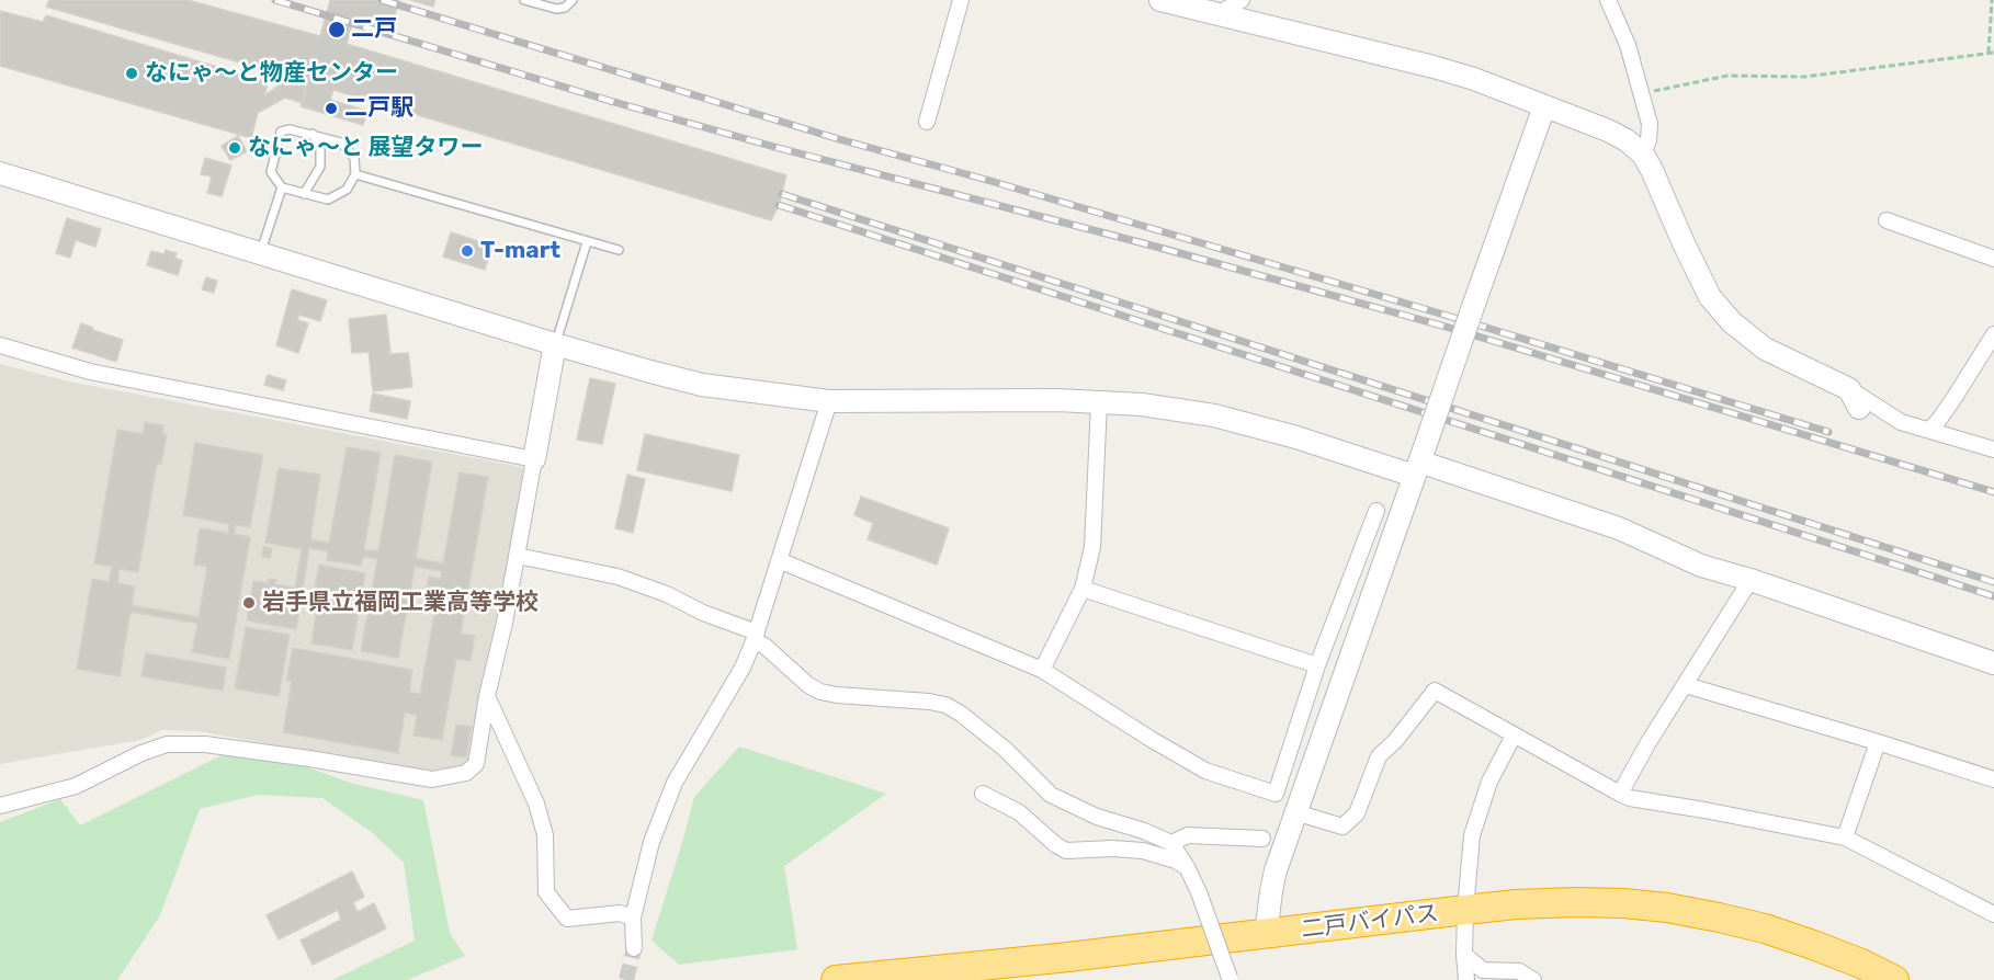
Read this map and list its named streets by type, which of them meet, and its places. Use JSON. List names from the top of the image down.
{
  "streets": {
    "highway": ["二戸バイパス"]
  },
  "places": [
    "二戸",
    "なにゃ～と物産センター",
    "二戸駅",
    "なにゃ～と 展望タワー",
    "T-mart",
    "岩手県立福岡工業高等学校"
  ]
}
